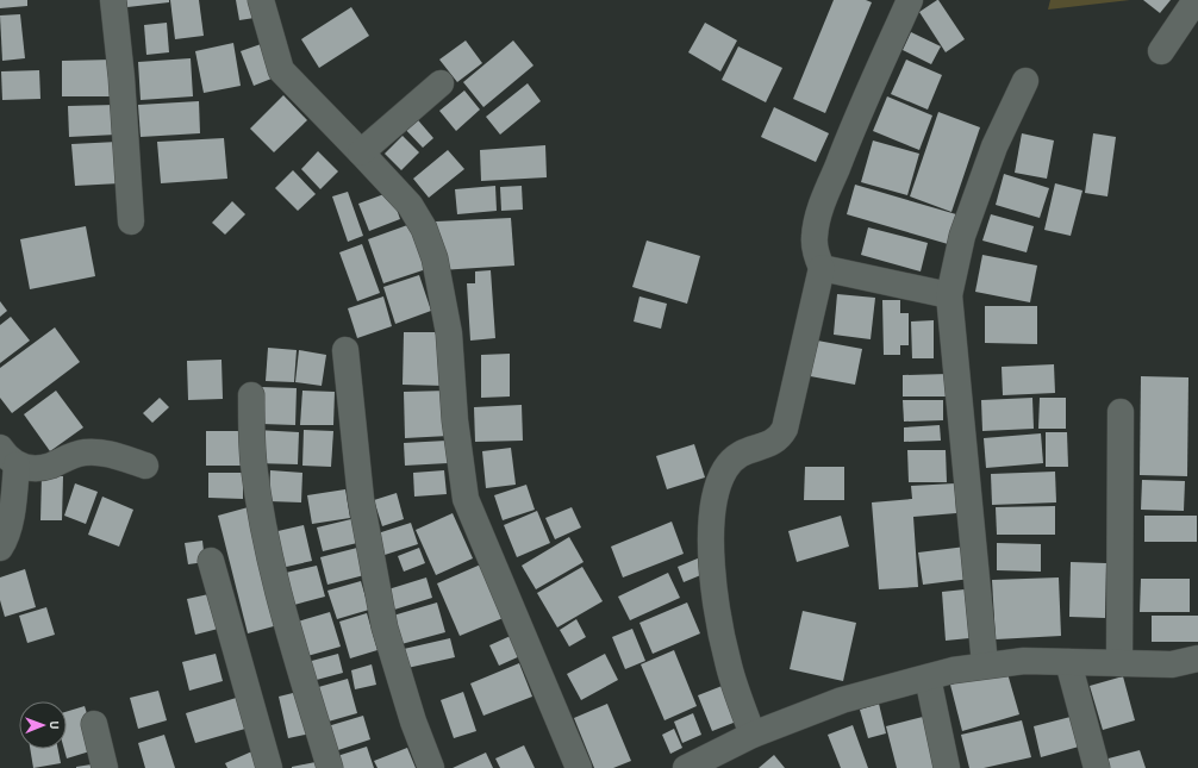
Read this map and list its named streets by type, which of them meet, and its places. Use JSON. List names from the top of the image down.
{
  "north": "right"
}
